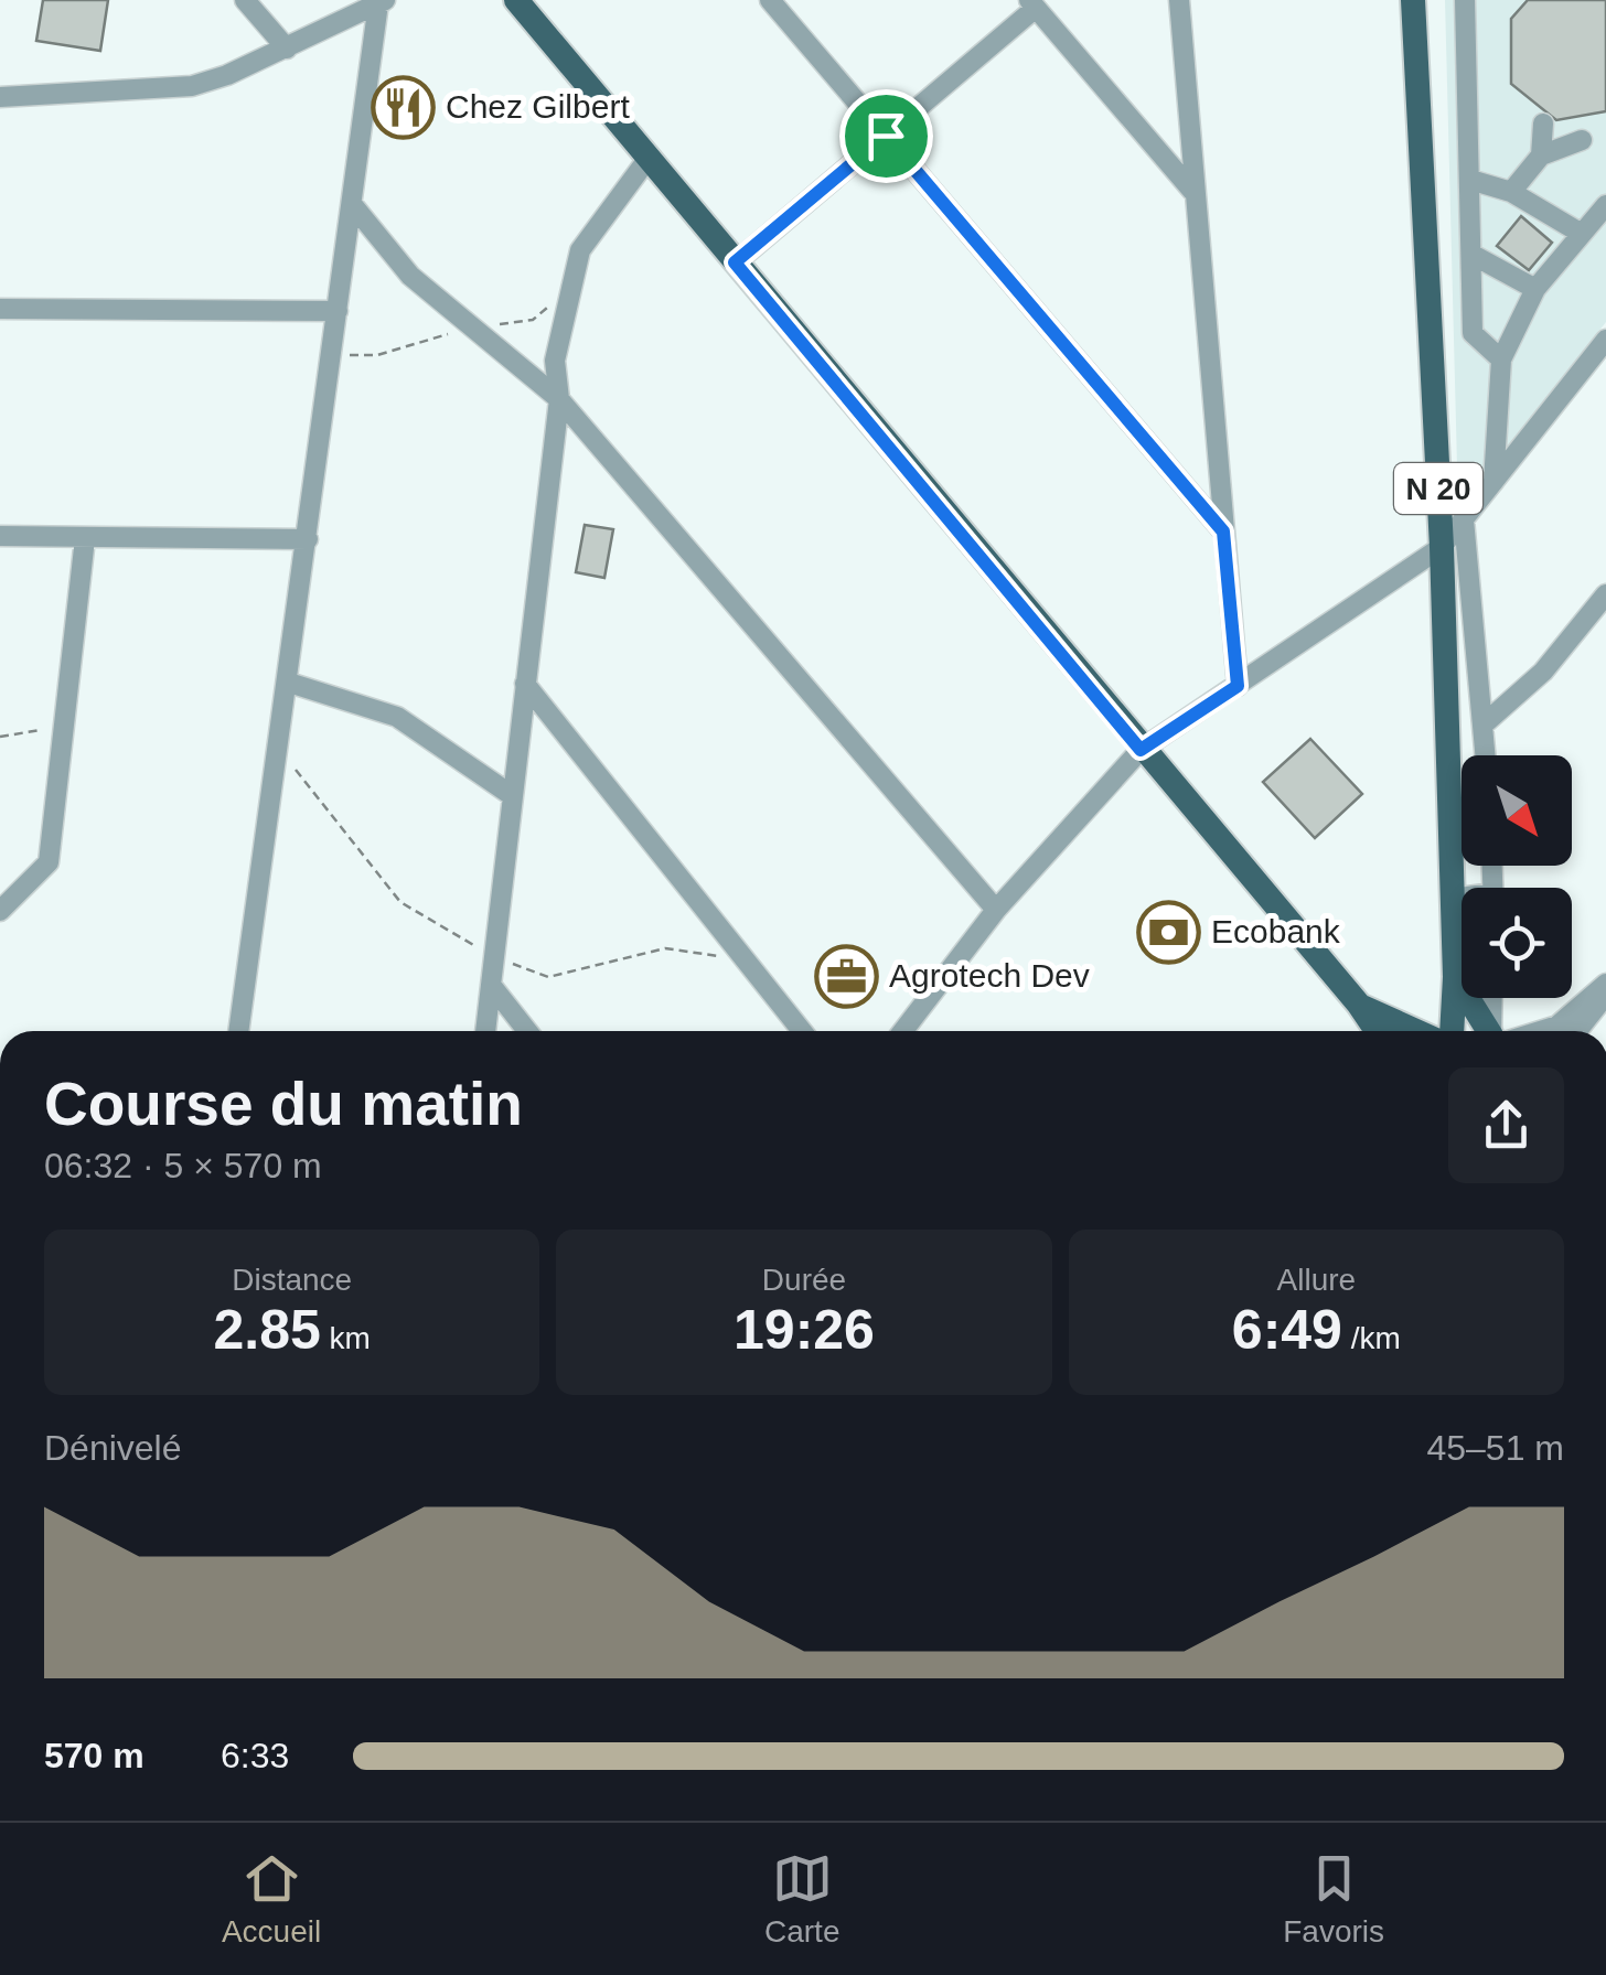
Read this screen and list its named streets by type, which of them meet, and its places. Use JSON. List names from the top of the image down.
{
  "streets": {
    "main road": ["N 20"]
  },
  "places": {
    "restaurant": ["Chez Gilbert"],
    "bank": ["Ecobank"],
    "office": ["Agrotech Dev"]
  },
  "north": "bottom right",
  "page": {
    "heading": ["Course du matin", "06:32 · 5 × 570 m"],
    "stats": [
      ["Distance", "2.85 km"],
      ["Durée", "19:26"],
      ["Allure", "6:49 /km"]
    ],
    "chart": ["Dénivelé", "45–51 m"],
    "list": [
      {
        "name": "570 m",
        "note": "6:33"
      }
    ],
    "tabs": ["Accueil", "Carte", "Favoris"]
  }
}
